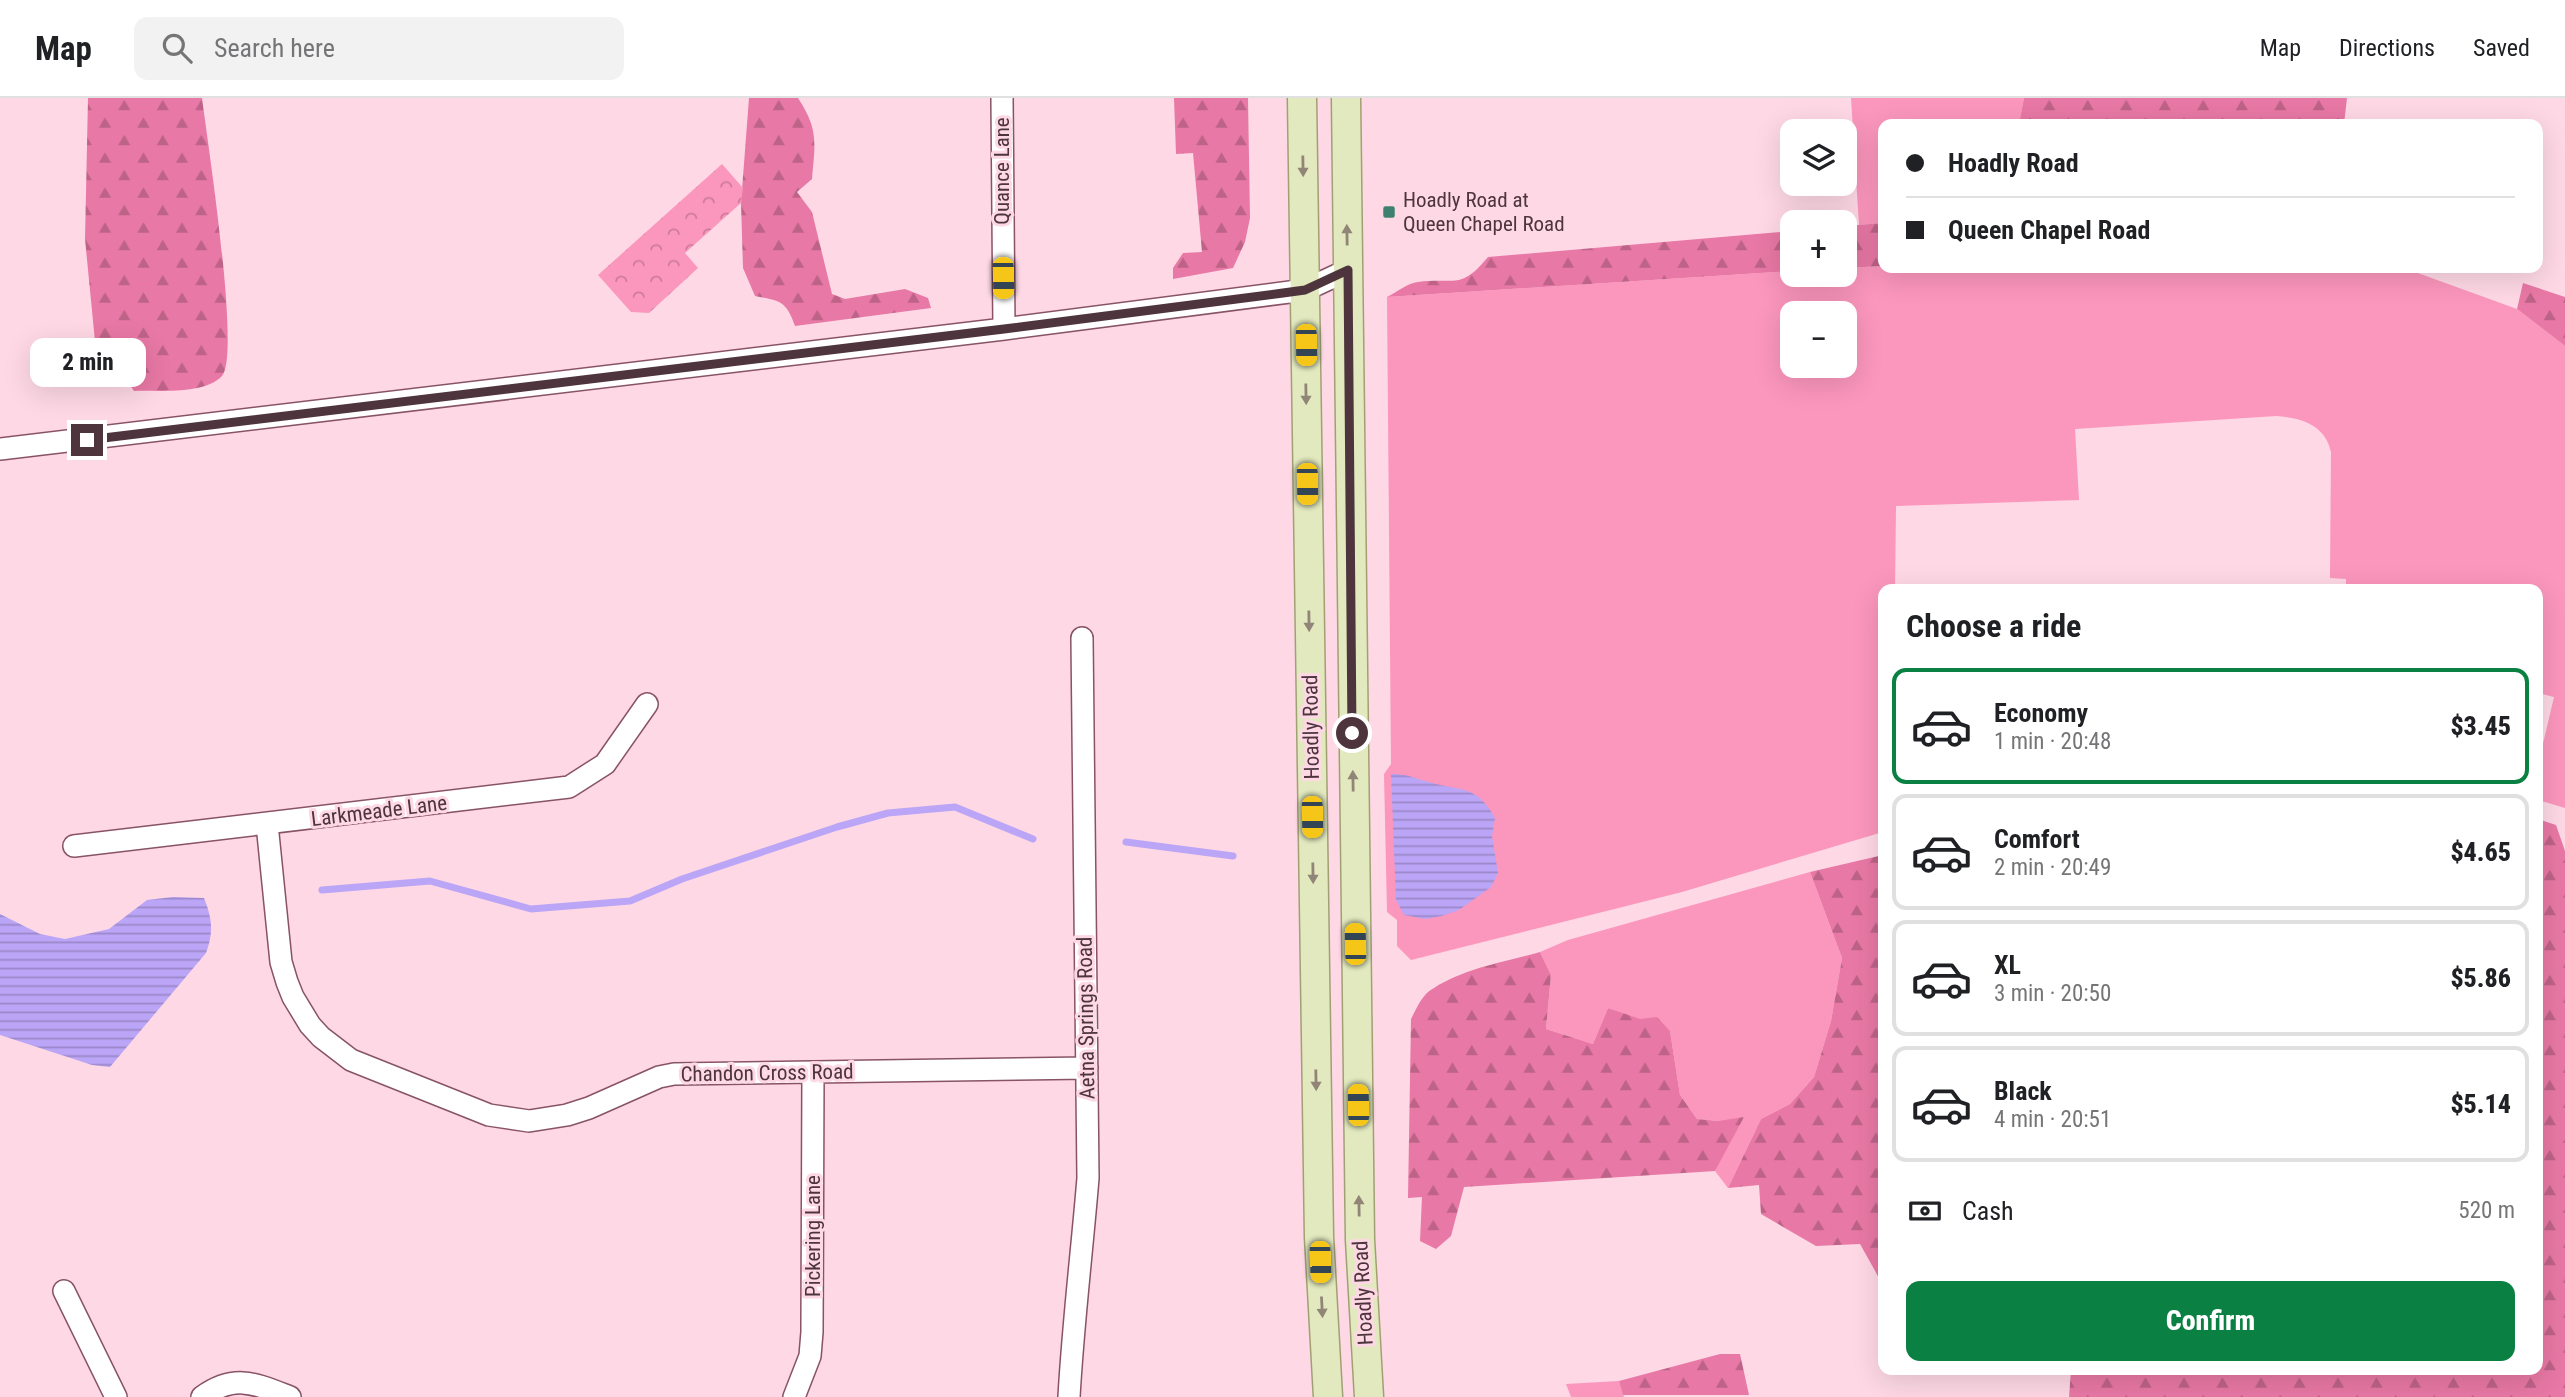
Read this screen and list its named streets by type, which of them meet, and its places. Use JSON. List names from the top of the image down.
{
  "streets": {
    "main road": ["Hoadly Road"],
    "street": [
      "Quance Lane",
      "Larkmeade Lane",
      "Aetna Springs Road",
      "Chandon Cross Road",
      "Pickering Lane"
    ]
  },
  "crossings": [
    ["Larkmeade Lane", "Chandon Cross Road"],
    ["Aetna Springs Road", "Chandon Cross Road"],
    ["Chandon Cross Road", "Pickering Lane"]
  ],
  "places": {
    "transit": ["Hoadly Road at Queen Chapel Road"]
  },
  "page": {
    "header": "Map",
    "search": "Search here",
    "nav": ["Map", "Directions", "Saved"],
    "map_buttons": ["+", "−"],
    "banner": ["Hoadly Road", "Queen Chapel Road"],
    "bubble": "2 min",
    "heading": "Choose a ride",
    "list": [
      {
        "name": "Economy",
        "note": "1 min · 20:48",
        "value": "$3.45"
      },
      {
        "name": "Comfort",
        "note": "2 min · 20:49",
        "value": "$4.65"
      },
      {
        "name": "XL",
        "note": "3 min · 20:50",
        "value": "$5.86"
      },
      {
        "name": "Black",
        "note": "4 min · 20:51",
        "value": "$5.14"
      }
    ],
    "pay": ["Cash", "520 m"],
    "buttons": "Confirm"
  }
}
